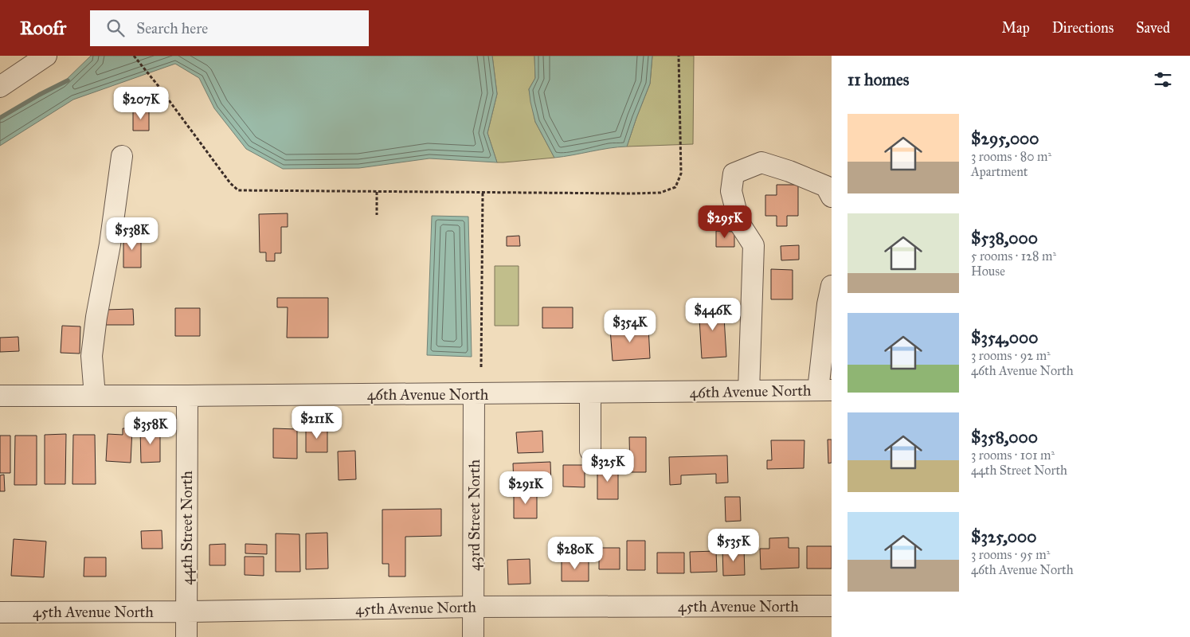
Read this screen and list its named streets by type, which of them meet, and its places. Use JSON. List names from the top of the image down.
{
  "streets": {
    "street": [
      "46th Avenue North",
      "43rd Street North",
      "44th Street North",
      "45th Avenue North"
    ]
  },
  "crossings": [
    ["46th Avenue North", "43rd Street North"],
    ["46th Avenue North", "44th Street North"],
    ["43rd Street North", "45th Avenue North"],
    ["44th Street North", "45th Avenue North"]
  ],
  "page": {
    "header": "Roofr",
    "search": "Search here",
    "nav": ["Map", "Directions", "Saved"],
    "heading": "11 homes",
    "price": [
      "$207K",
      "$295K",
      "$538K",
      "$446K",
      "$354K",
      "$211K",
      "$358K",
      "$325K",
      "$291K",
      "$535K",
      "$280K"
    ],
    "list": [
      {
        "name": "$295,000",
        "note": "3 rooms · 80 m² · Apartment"
      },
      {
        "name": "$538,000",
        "note": "5 rooms · 128 m² · House"
      },
      {
        "name": "$354,000",
        "note": "3 rooms · 92 m² · 46th Avenue North"
      },
      {
        "name": "$358,000",
        "note": "3 rooms · 101 m² · 44th Street North"
      },
      {
        "name": "$325,000",
        "note": "3 rooms · 95 m² · 46th Avenue North"
      }
    ]
  }
}
